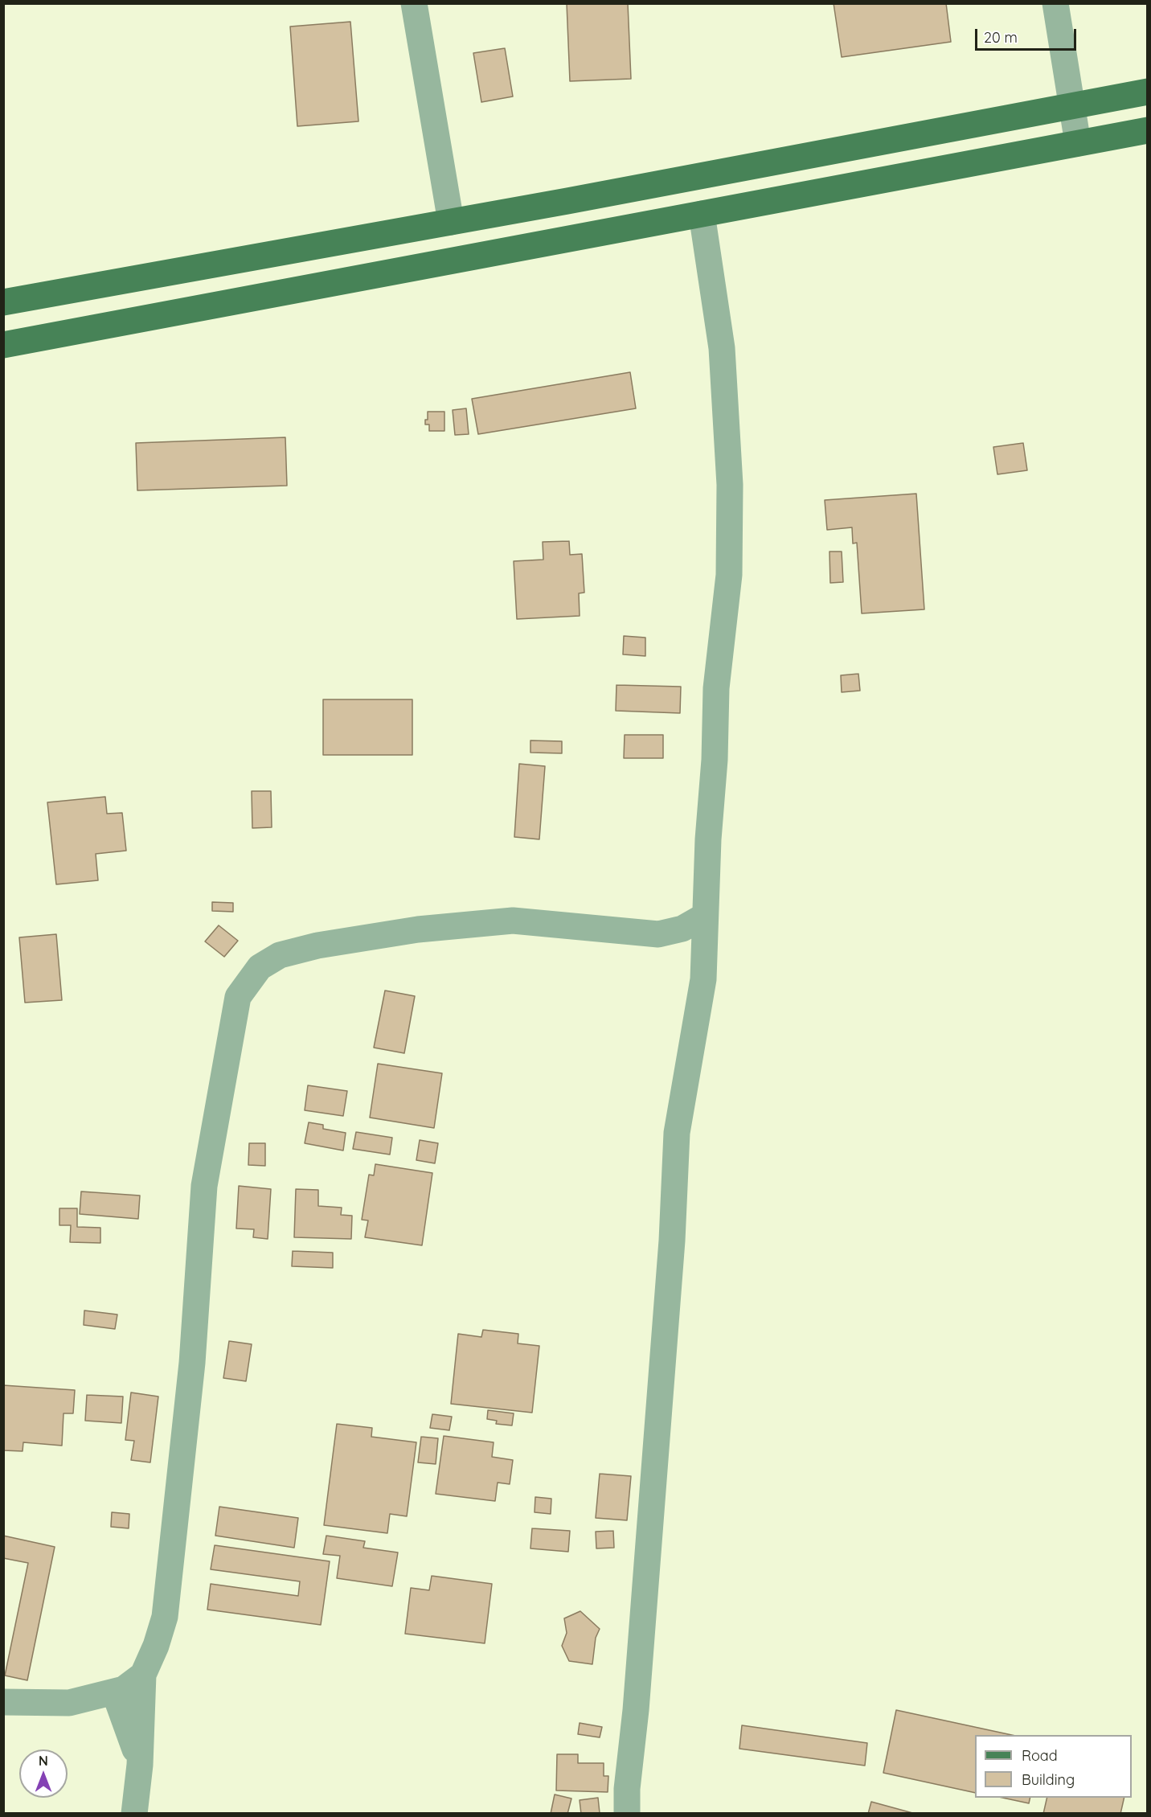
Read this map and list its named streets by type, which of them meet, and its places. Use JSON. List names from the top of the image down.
{
  "legend": ["Road", "Building"],
  "scale_bar": "20 m",
  "north": "top"
}
